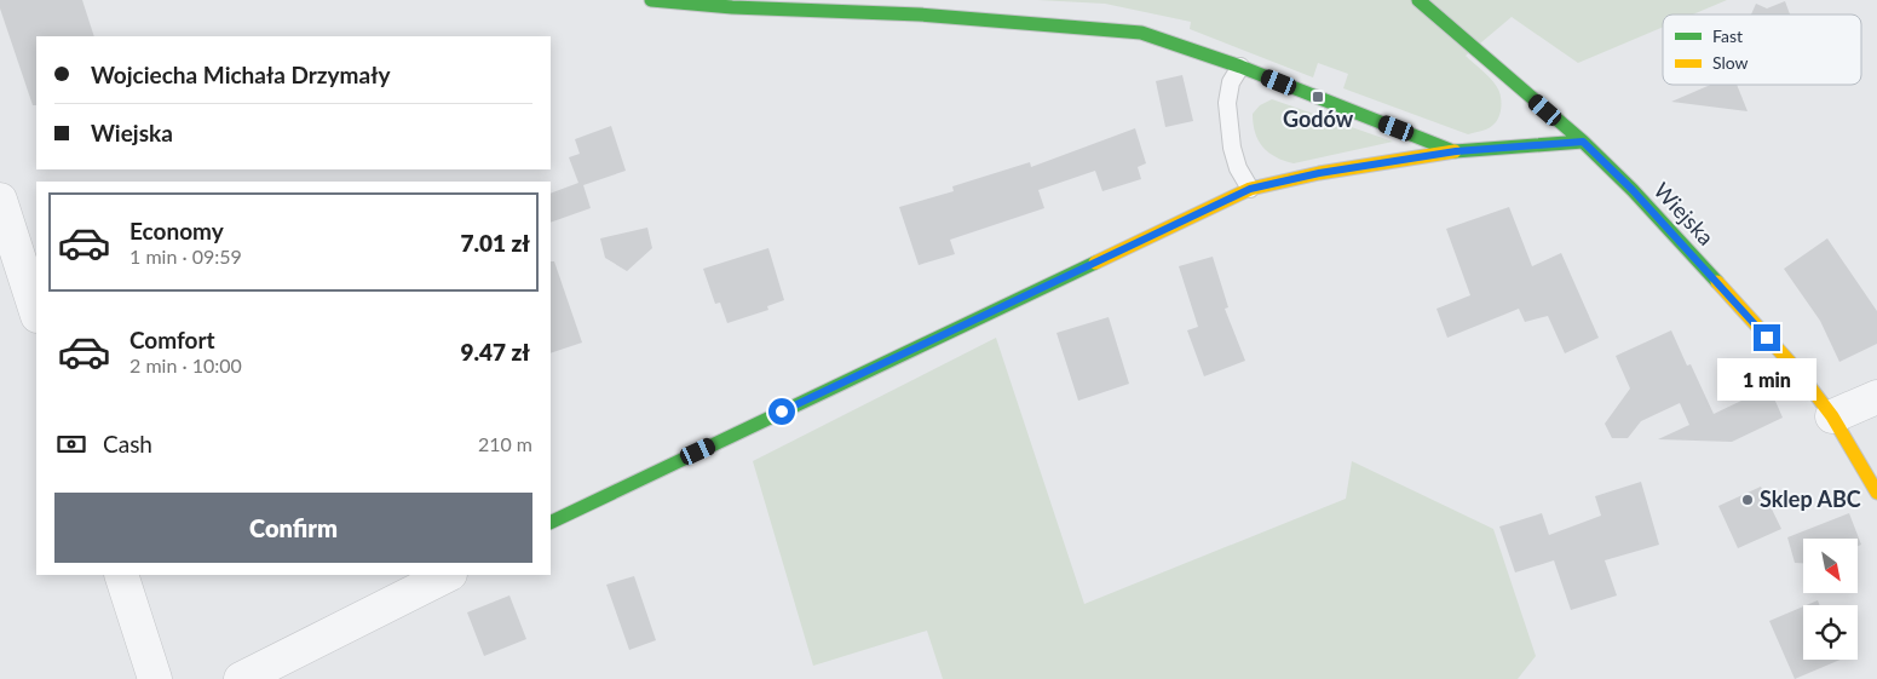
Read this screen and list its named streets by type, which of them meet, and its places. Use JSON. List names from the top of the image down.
{
  "streets": {
    "street": ["Wiejska"]
  },
  "places": {
    "transit": ["Godów"],
    "other": ["Sklep ABC"]
  },
  "legend": ["Fast", "Slow"],
  "north": "bottom right",
  "page": {
    "banner": ["Wojciecha Michała Drzymały", "Wiejska"],
    "list": [
      {
        "name": "Economy",
        "note": "1 min · 09:59",
        "value": "7.01 zł"
      },
      {
        "name": "Comfort",
        "note": "2 min · 10:00",
        "value": "9.47 zł"
      }
    ],
    "bubble": "1 min",
    "pay": ["Cash", "210 m"],
    "buttons": "Confirm"
  }
}
